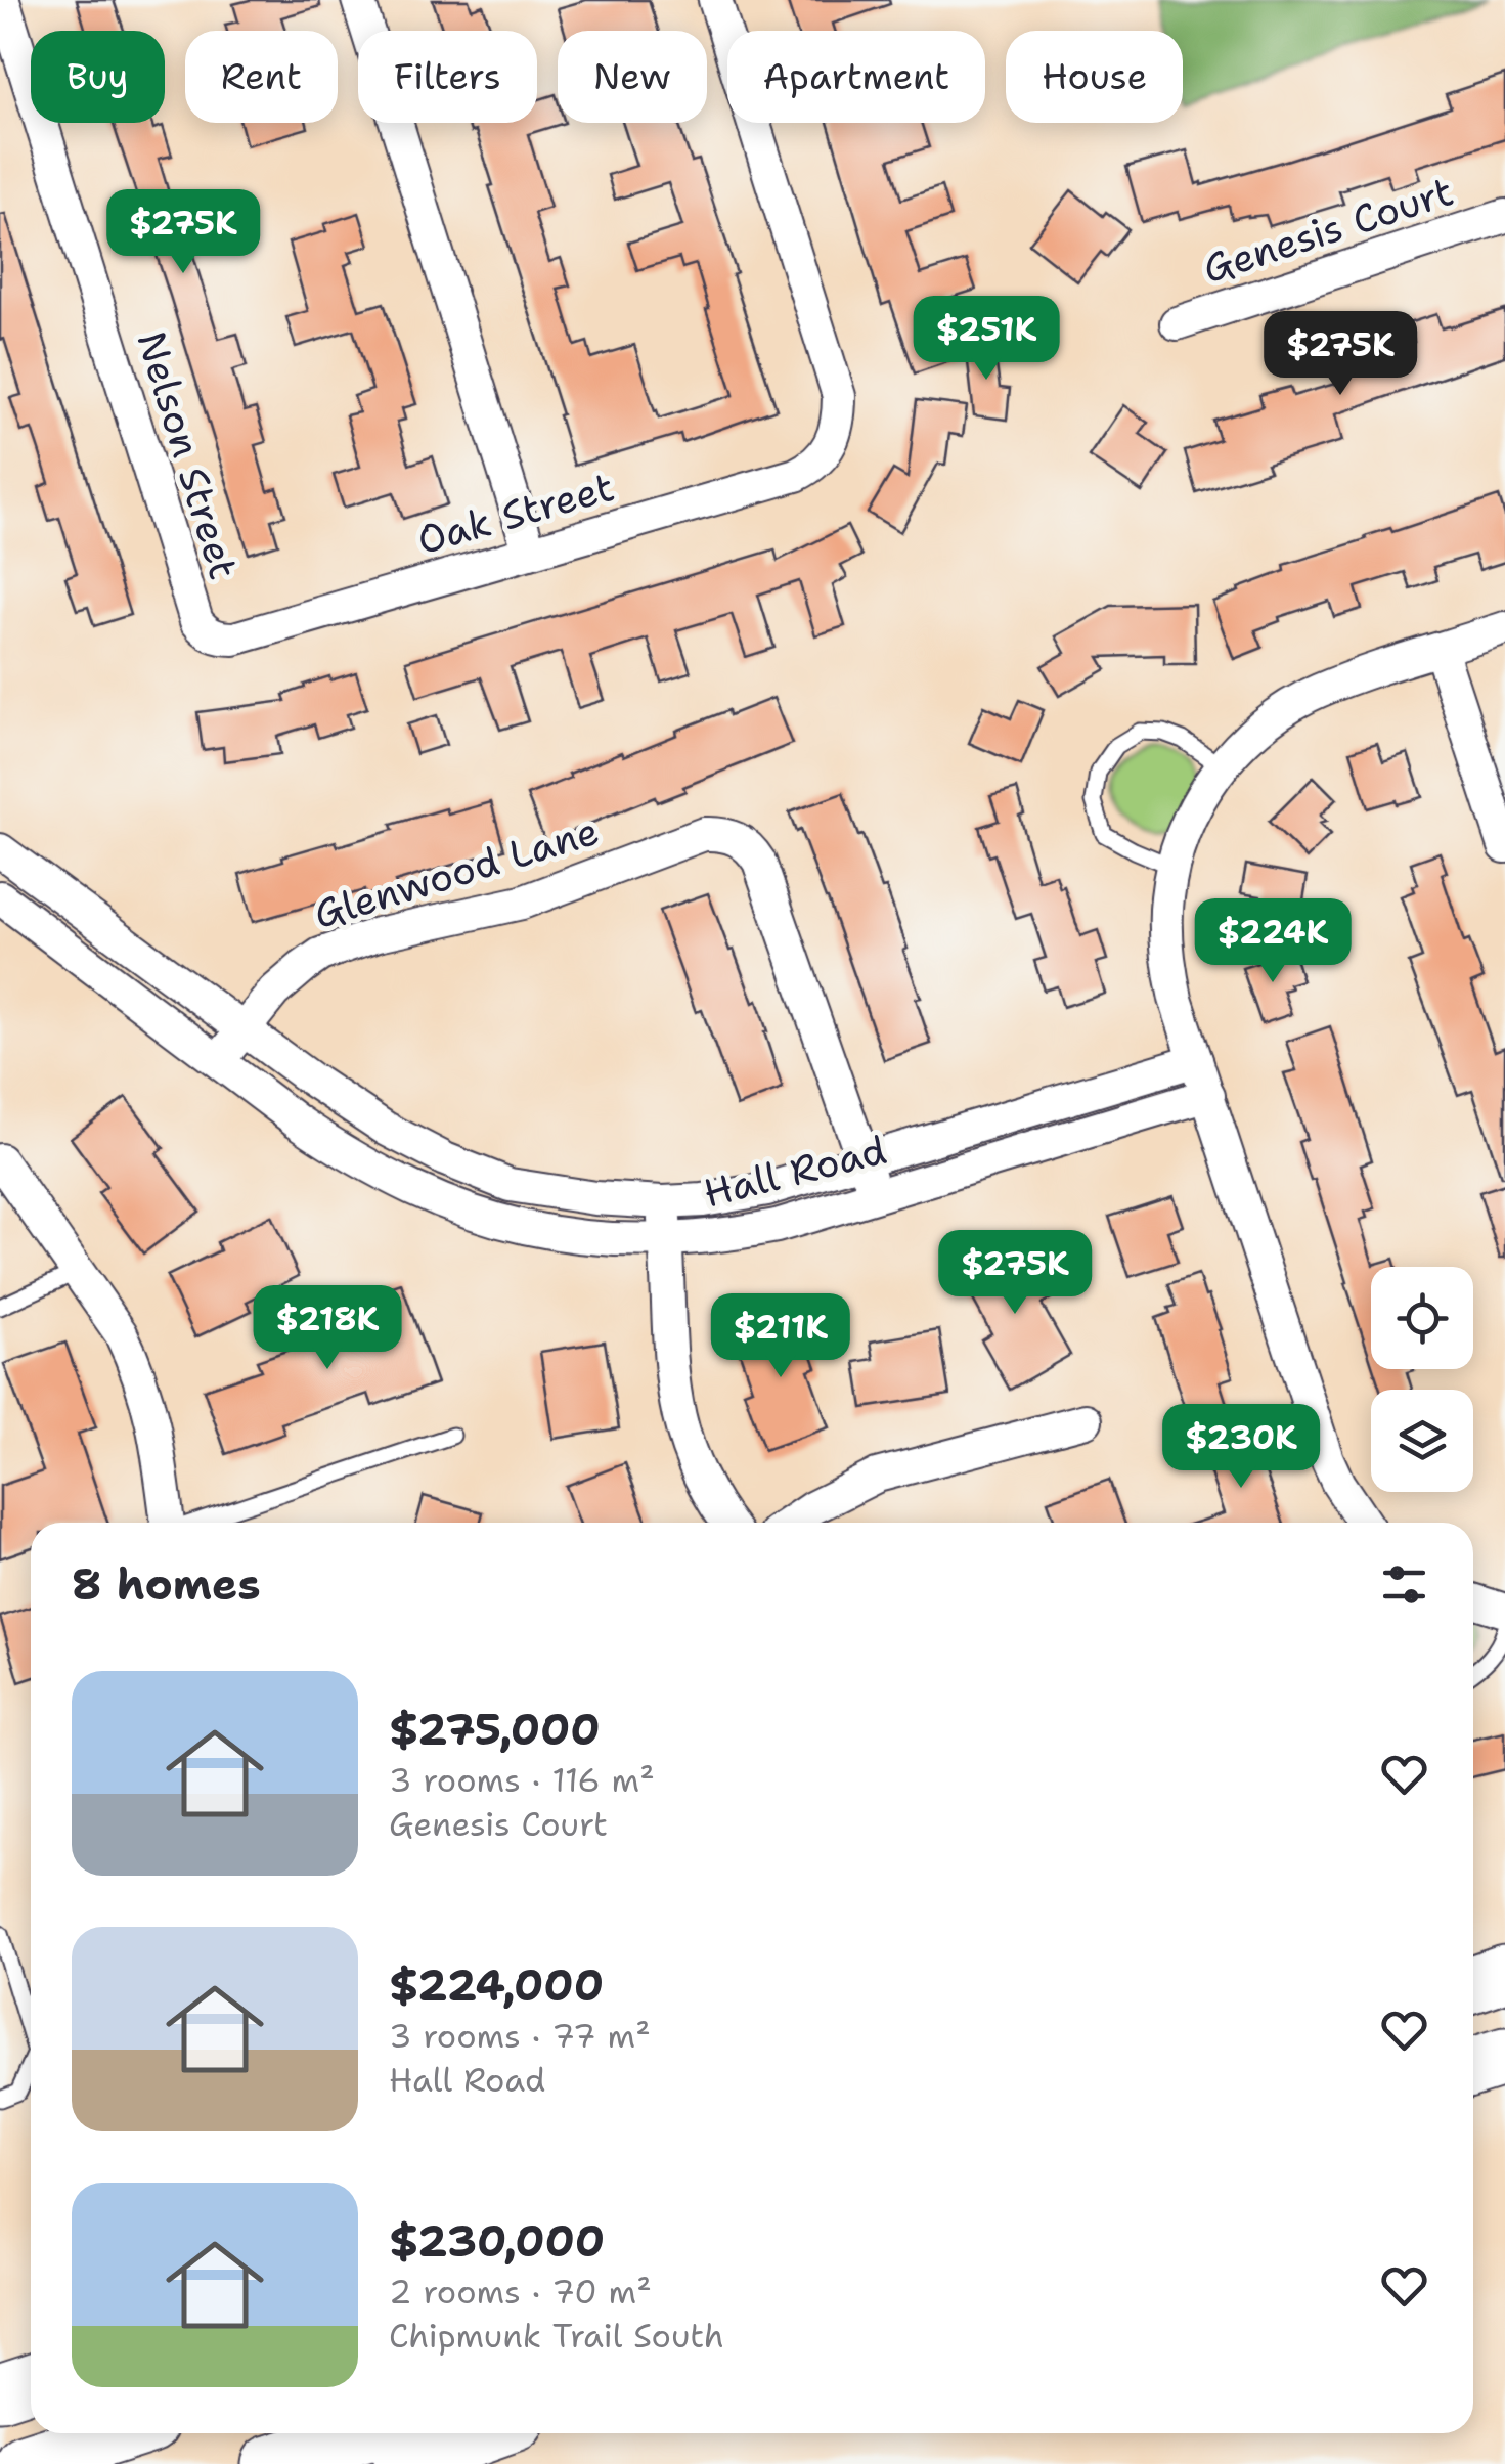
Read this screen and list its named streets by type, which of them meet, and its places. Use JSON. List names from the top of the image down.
{
  "streets": {
    "street": [
      "Genesis Court",
      "Nelson Street",
      "Oak Street",
      "Glenwood Lane",
      "Hall Road"
    ]
  },
  "crossings": [
    ["Nelson Street", "Oak Street"],
    ["Glenwood Lane", "Hall Road"]
  ],
  "page": {
    "chip": [
      "Buy",
      "Rent",
      "Filters",
      "New",
      "Apartment",
      "House"
    ],
    "price": [
      "$275K",
      "$251K",
      "$275K",
      "$224K",
      "$275K",
      "$218K",
      "$211K",
      "$230K"
    ],
    "heading": "8 homes",
    "list": [
      {
        "name": "$275,000",
        "note": "3 rooms · 116 m² · Genesis Court"
      },
      {
        "name": "$224,000",
        "note": "3 rooms · 77 m² · Hall Road"
      },
      {
        "name": "$230,000",
        "note": "2 rooms · 70 m² · Chipmunk Trail South"
      }
    ]
  }
}
